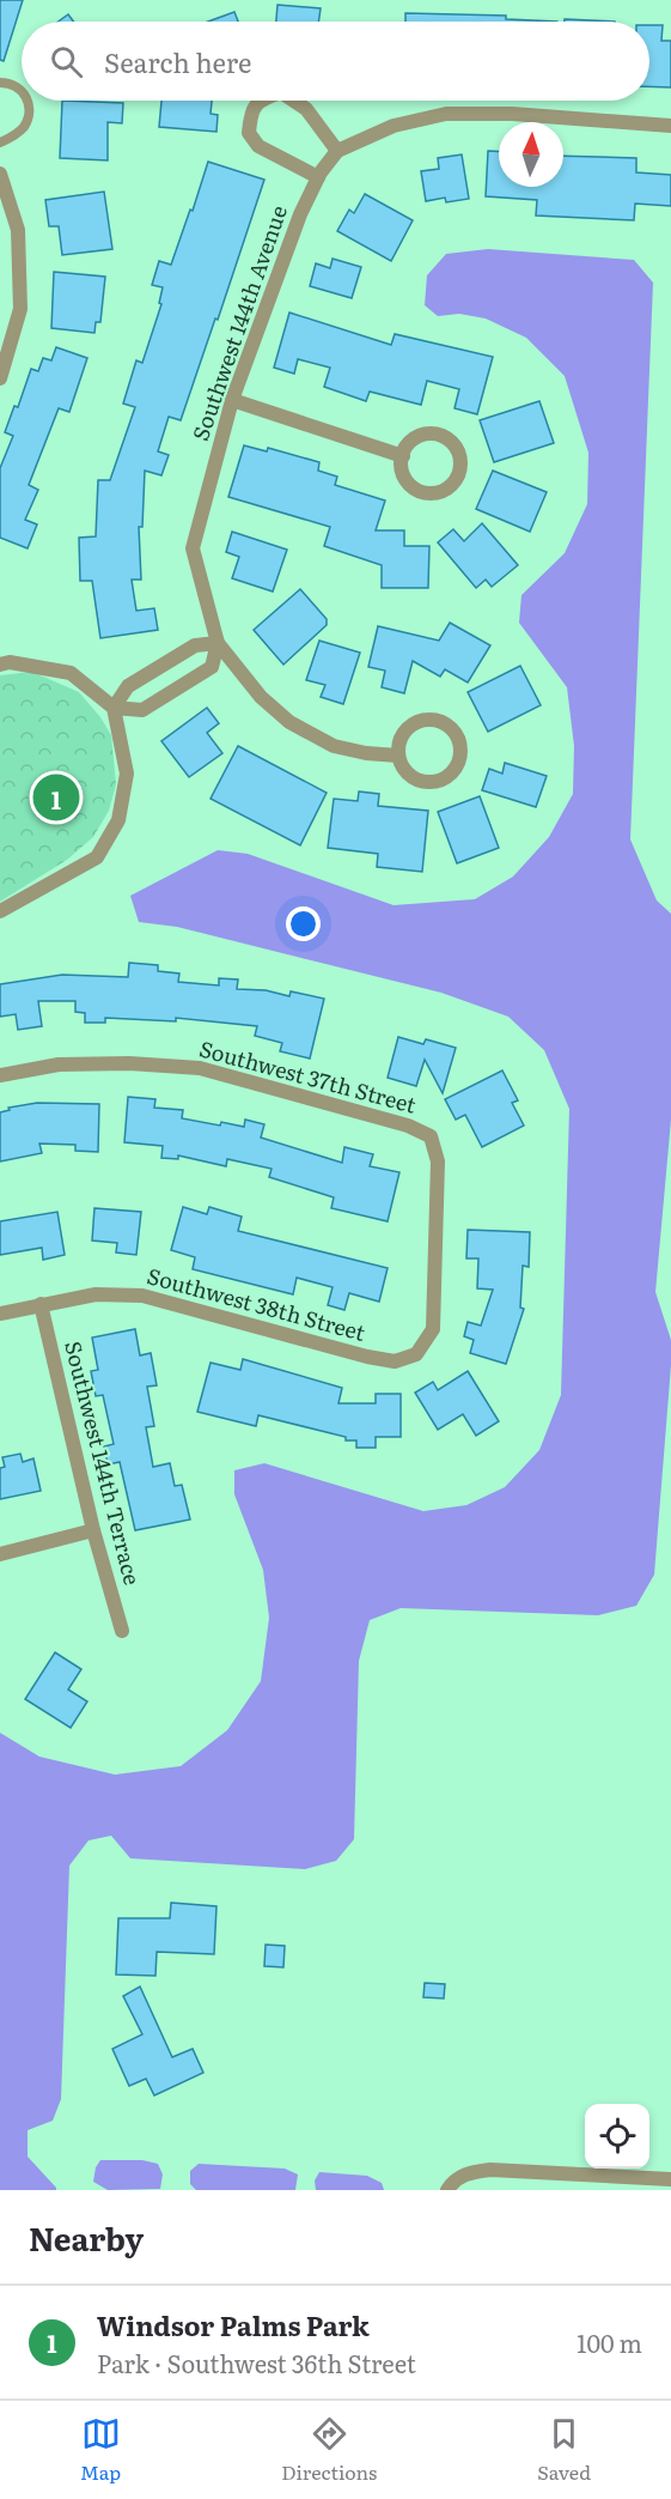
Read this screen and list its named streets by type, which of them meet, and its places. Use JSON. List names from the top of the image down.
{
  "streets": {
    "street": [
      "Southwest 144th Avenue",
      "Southwest 37th Street",
      "Southwest 38th Street",
      "Southwest 144th Terrace"
    ]
  },
  "crossings": [
    ["Southwest 37th Street", "Southwest 38th Street"],
    ["Southwest 38th Street", "Southwest 144th Terrace"]
  ],
  "north": "top",
  "page": {
    "search": "Search here",
    "pins": "1",
    "heading": "Nearby",
    "list": [
      {
        "mark": "1",
        "name": "Windsor Palms Park",
        "note": "Park · Southwest 36th Street",
        "value": "100 m"
      }
    ],
    "nav": ["Map", "Directions", "Saved"]
  }
}
